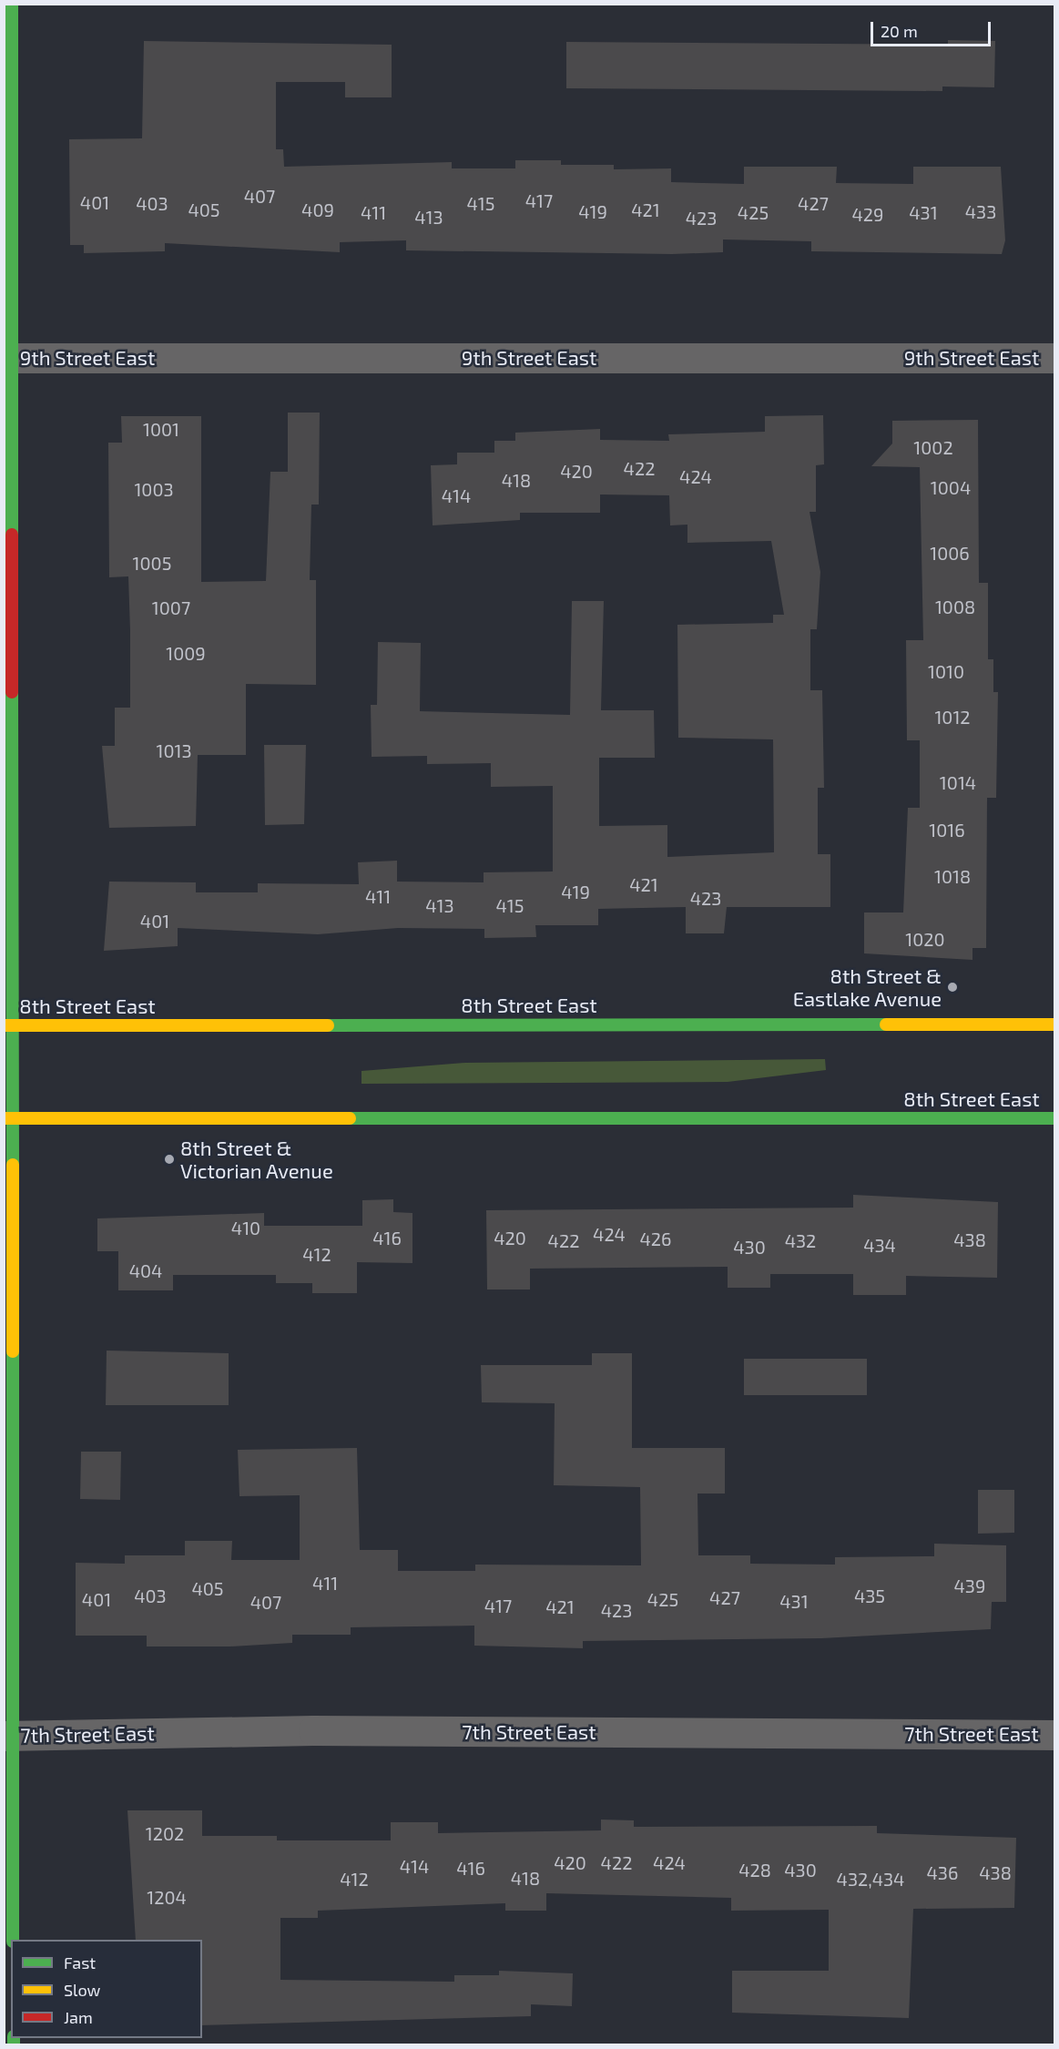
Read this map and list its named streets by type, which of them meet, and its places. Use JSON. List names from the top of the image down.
{
  "streets": {
    "main road": ["8th Street East"],
    "street": ["9th Street East", "7th Street East"]
  },
  "places": ["8th Street & Eastlake Avenue", "8th Street & Victorian Avenue"],
  "house_numbers": [
    "407",
    "417",
    "401",
    "403",
    "415",
    "427",
    "405",
    "409",
    "421",
    "419",
    "433",
    "411",
    "425",
    "431",
    "429",
    "413",
    "423",
    "1001",
    "1002",
    "422",
    "420",
    "424",
    "418",
    "1004",
    "1003",
    "414",
    "1006",
    "1005",
    "1008",
    "1007",
    "1009",
    "1010",
    "1012",
    "1013",
    "1014",
    "1016",
    "1018",
    "421",
    "419",
    "411",
    "423",
    "413",
    "415",
    "401",
    "1020",
    "410",
    "424",
    "416",
    "420",
    "426",
    "438",
    "422",
    "432",
    "434",
    "430",
    "412",
    "404",
    "411",
    "439",
    "405",
    "403",
    "435",
    "427",
    "401",
    "425",
    "431",
    "407",
    "417",
    "421",
    "423",
    "1202",
    "420",
    "422",
    "424",
    "414",
    "416",
    "428",
    "430",
    "436",
    "438",
    "418",
    "412",
    "432,434",
    "1204"
  ],
  "legend": ["Fast", "Slow", "Jam"],
  "scale_bar": "20 m"
}
